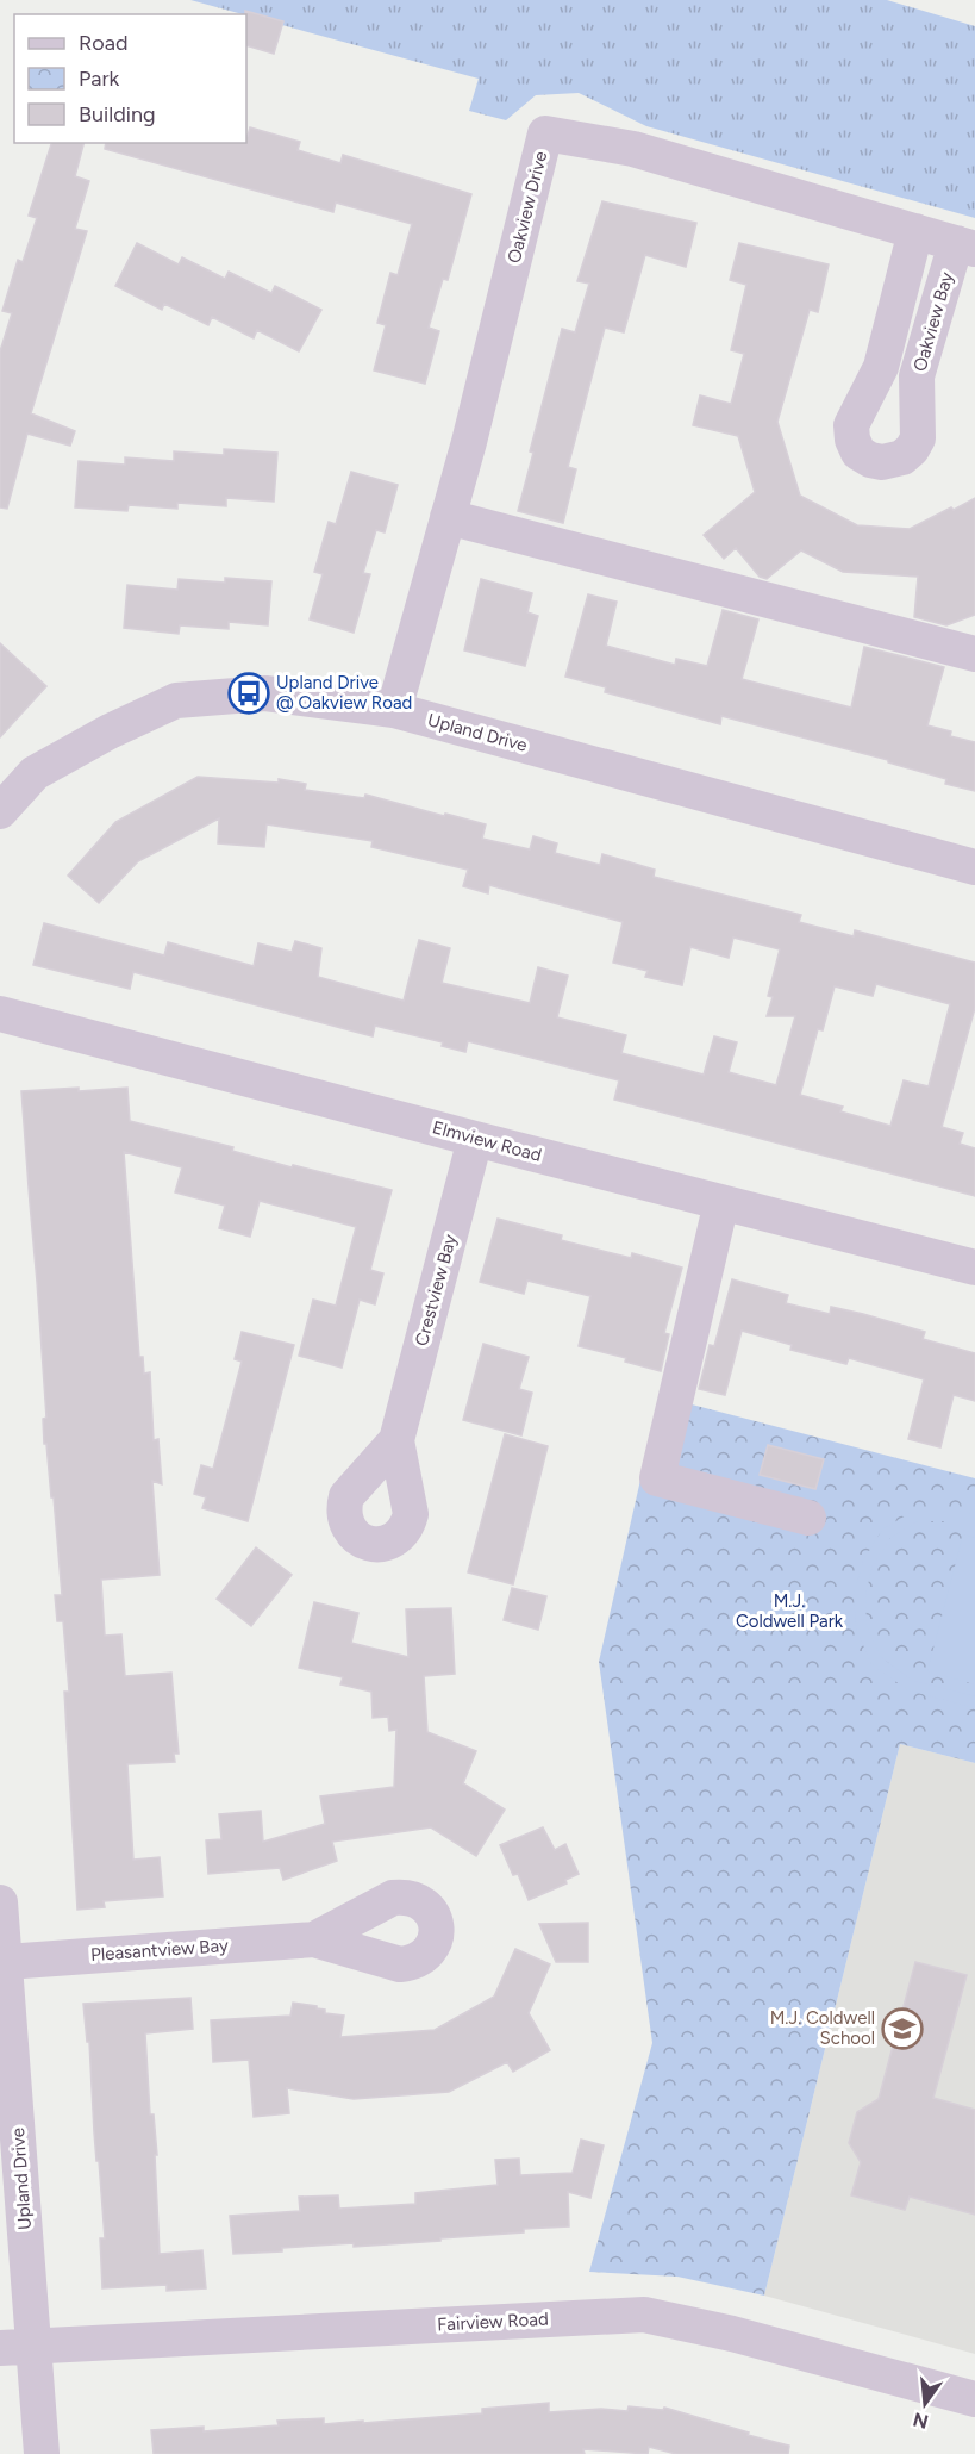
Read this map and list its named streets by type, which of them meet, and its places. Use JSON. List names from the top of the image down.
{
  "streets": {
    "street": [
      "Oakview Drive",
      "Oakview Bay",
      "Upland Drive",
      "Elmview Road",
      "Crestview Bay",
      "Pleasantview Bay",
      "Fairview Road"
    ]
  },
  "crossings": [
    ["Oakview Drive", "Oakview Bay"],
    ["Oakview Drive", "Upland Drive"],
    ["Upland Drive", "Pleasantview Bay"],
    ["Upland Drive", "Fairview Road"],
    ["Elmview Road", "Crestview Bay"]
  ],
  "parks": ["M.J. Coldwell Park"],
  "places": {
    "bus stop": ["Upland Drive @ Oakview Road"],
    "school or university": ["M.J. Coldwell School"]
  },
  "legend": ["Road", "Park", "Building"],
  "north": "bottom"
}
